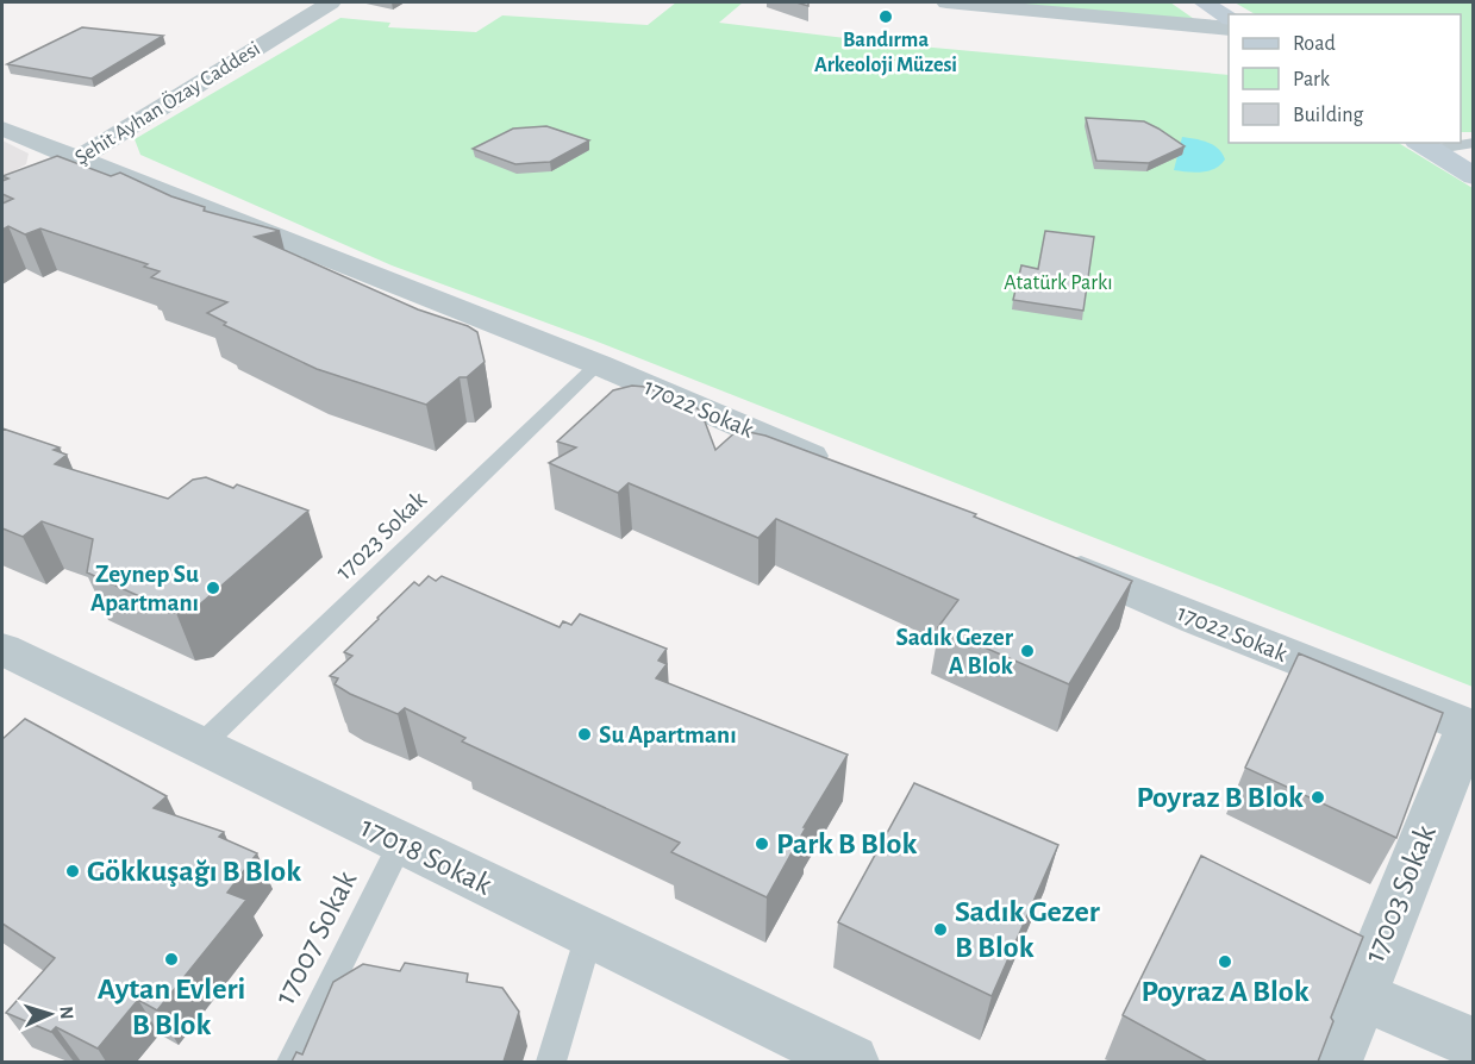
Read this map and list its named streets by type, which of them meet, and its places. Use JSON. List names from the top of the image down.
{
  "streets": {
    "street": [
      "Şehit Ayhan Özay Caddesi",
      "17022 Sokak",
      "17018 Sokak",
      "17003 Sokak"
    ],
    "lane": ["17023 Sokak", "17007 Sokak"]
  },
  "crossings": [
    ["Şehit Ayhan Özay Caddesi", "17022 Sokak"],
    ["17022 Sokak", "17023 Sokak"],
    ["17022 Sokak", "17003 Sokak"],
    ["17023 Sokak", "17018 Sokak"],
    ["17018 Sokak", "17007 Sokak"]
  ],
  "parks": ["Atatürk Parkı"],
  "places": [
    "Bandırma Arkeoloji Müzesi",
    "Zeynep Su Apartmanı",
    "Sadık Gezer A Blok",
    "Su Apartmanı",
    "Poyraz B Blok",
    "Park B Blok",
    "Gökkuşağı B Blok",
    "Sadık Gezer B Blok",
    "Aytan Evleri B Blok",
    "Poyraz A Blok"
  ],
  "legend": ["Road", "Park", "Building"],
  "north": "right"
}
